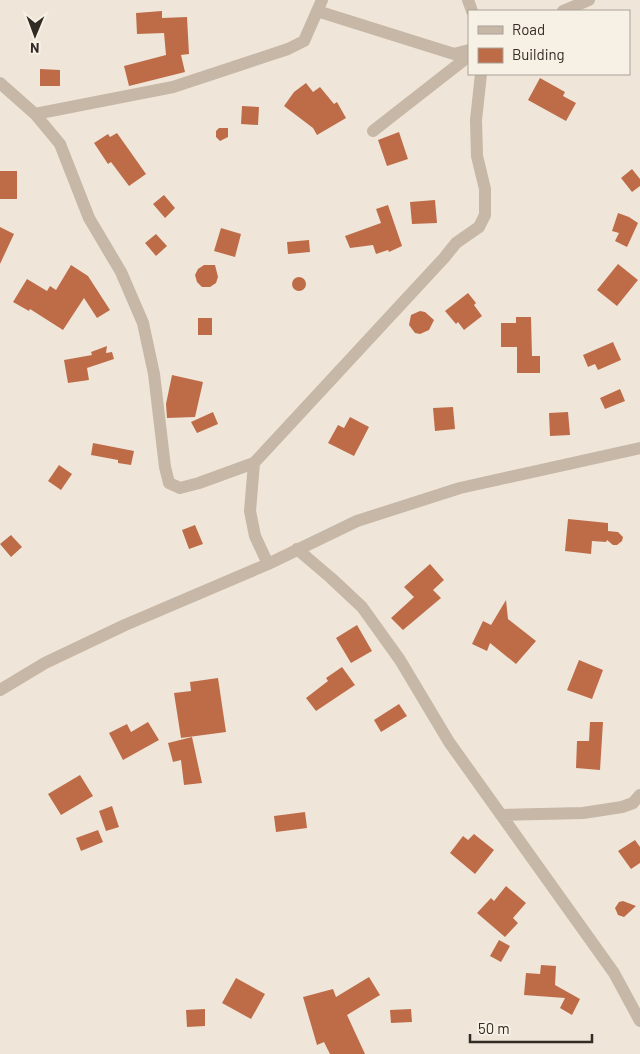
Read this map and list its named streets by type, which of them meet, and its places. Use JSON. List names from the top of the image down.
{
  "legend": ["Road", "Building"],
  "scale_bar": "50 m",
  "north": "bottom"
}
